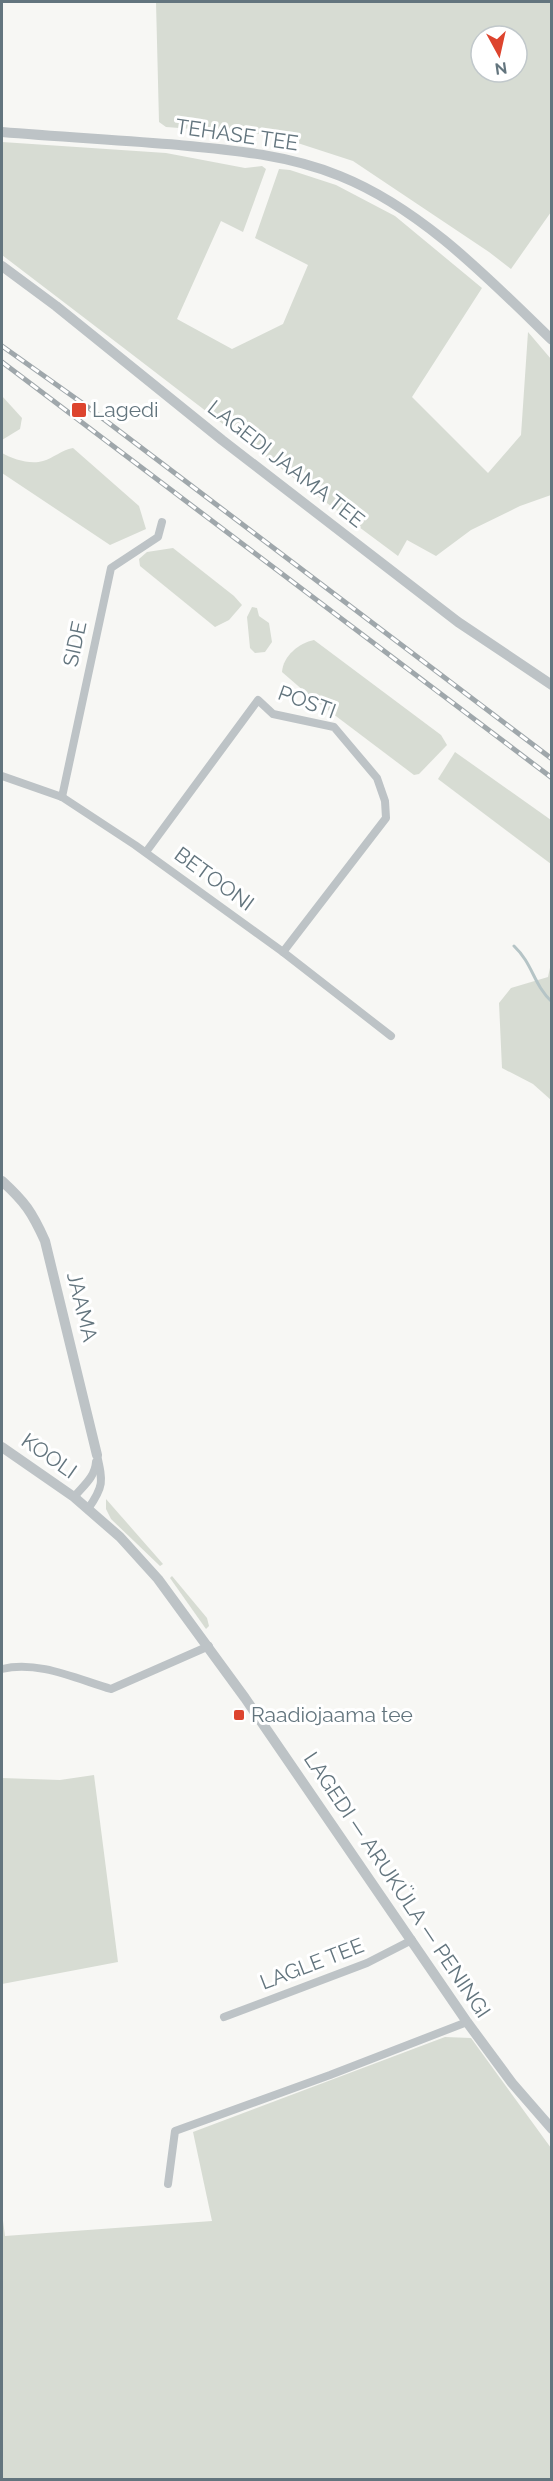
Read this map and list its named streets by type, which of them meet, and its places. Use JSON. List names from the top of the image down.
{
  "streets": {
    "street": [
      "TEHASE TEE",
      "LAGEDI JAAMA TEE",
      "SIDE",
      "POSTI",
      "BETOONI",
      "JAAMA",
      "KOOLI",
      "LAGEDI — ARUKÜLA — PENINGI",
      "LAGLE TEE"
    ]
  },
  "crossings": [
    ["SIDE", "BETOONI"],
    ["POSTI", "BETOONI"],
    ["JAAMA", "LAGEDI — ARUKÜLA — PENINGI"],
    ["KOOLI", "LAGEDI — ARUKÜLA — PENINGI"],
    ["LAGEDI — ARUKÜLA — PENINGI", "LAGLE TEE"]
  ],
  "places": {
    "transit": ["Lagedi", "Raadiojaama tee"]
  },
  "north": "bottom"
}
